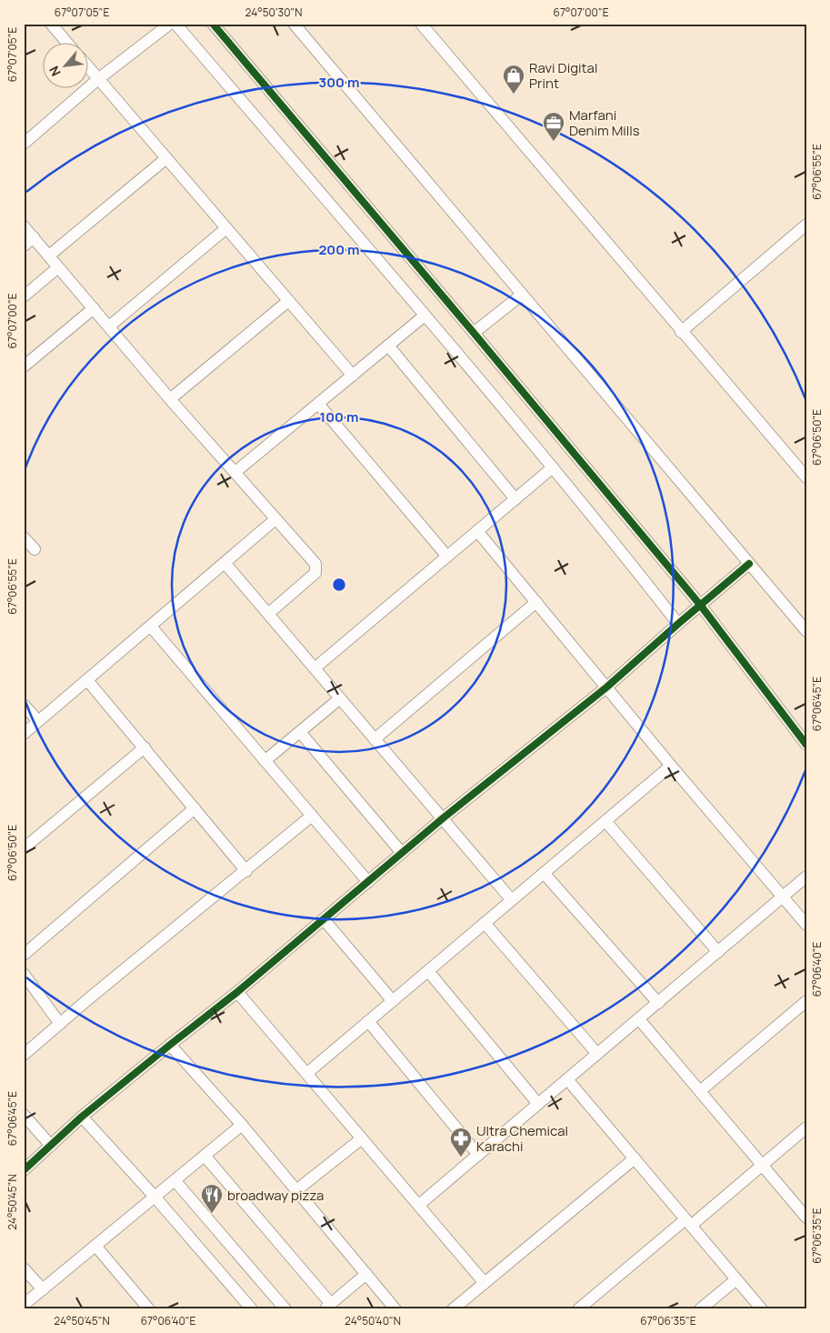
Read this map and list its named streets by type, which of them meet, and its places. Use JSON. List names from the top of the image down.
{
  "places": {
    "shop": ["Ravi Digital Print"],
    "office": ["Marfani Denim Mills"],
    "pharmacy": ["Ultra Chemical Karachi"],
    "restaurant": ["broadway pizza"]
  },
  "north": "bottom left",
  "coordinates": [
    "67°07'05\"E",
    "24°50'30\"N",
    "67°07'00\"E",
    "67°06'55\"E",
    "67°06'50\"E",
    "67°06'45\"E",
    "67°06'40\"E",
    "24°50'45\"N",
    "67°06'35\"E",
    "24°50'40\"N"
  ],
  "rings": ["300 m", "200 m", "100 m"]
}
